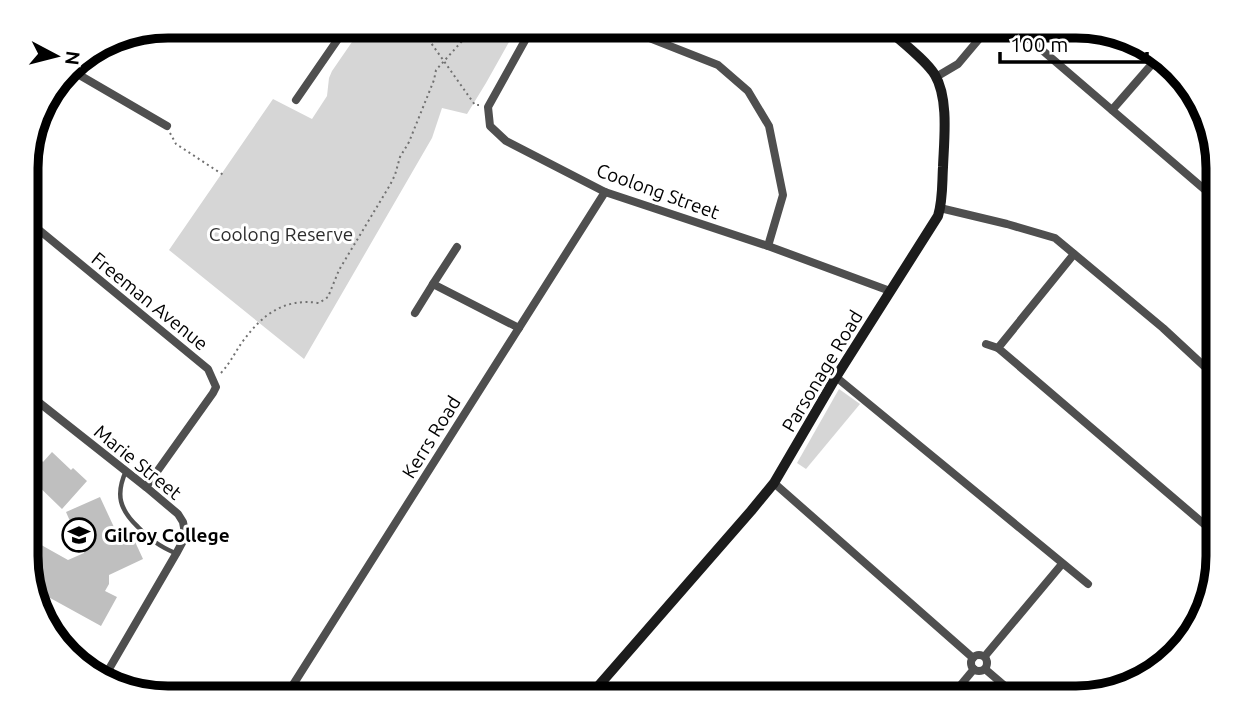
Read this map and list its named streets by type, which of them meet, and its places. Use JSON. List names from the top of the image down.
{
  "streets": {
    "street": [
      "Coolong Street",
      "Freeman Avenue",
      "Parsonage Road",
      "Kerrs Road",
      "Marie Street"
    ]
  },
  "crossings": [
    ["Coolong Street", "Parsonage Road"],
    ["Coolong Street", "Kerrs Road"]
  ],
  "parks": ["Coolong Reserve"],
  "places": {
    "school or university": ["Gilroy College"]
  },
  "scale_bar": "100 m",
  "north": "right"
}
